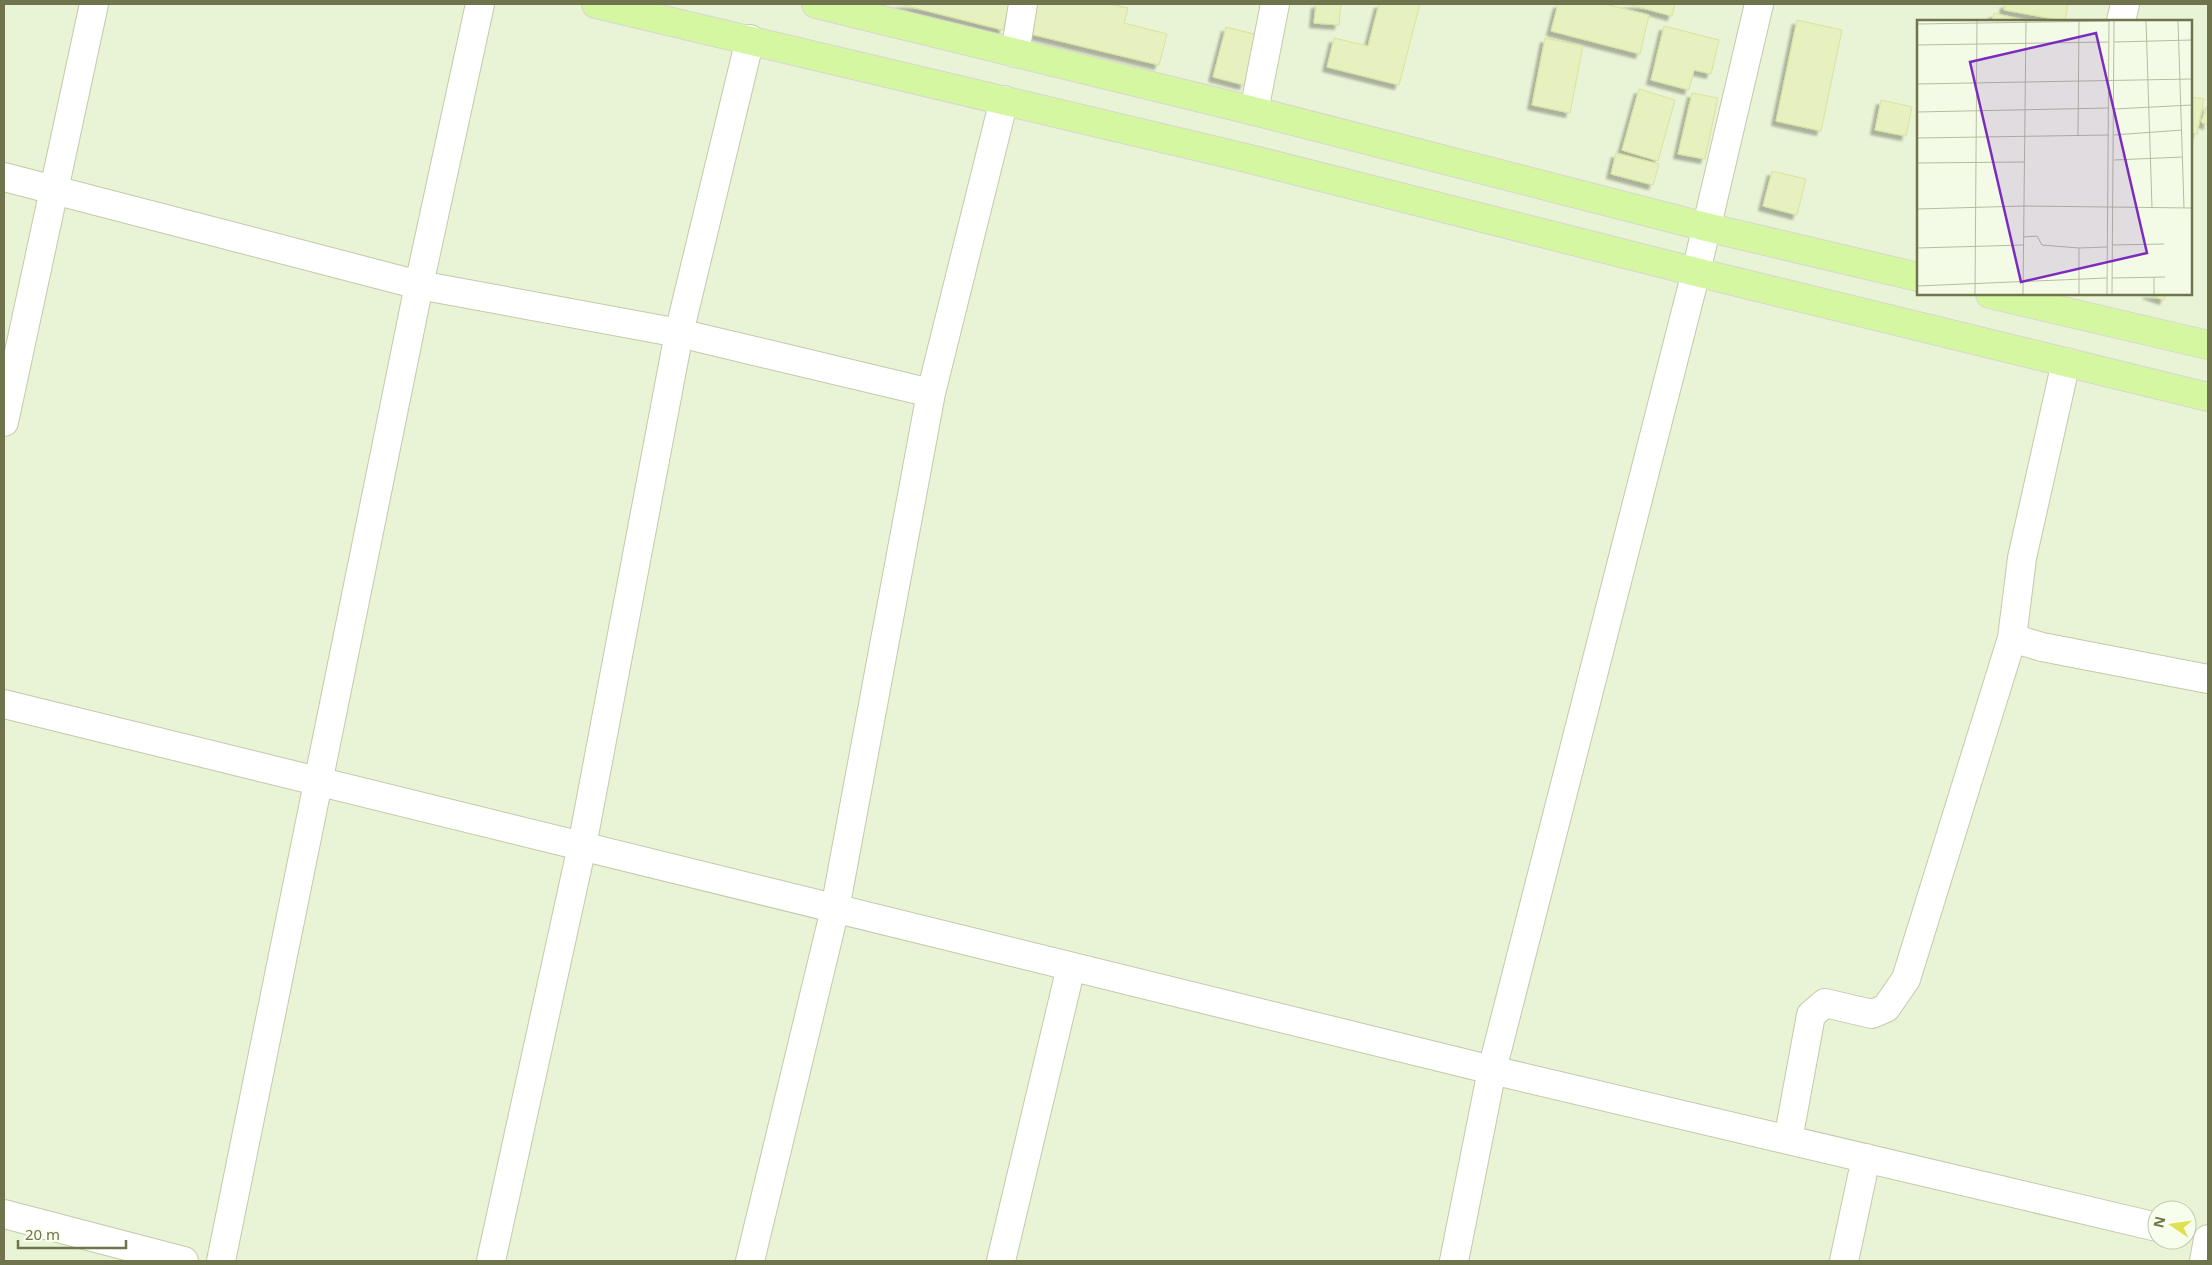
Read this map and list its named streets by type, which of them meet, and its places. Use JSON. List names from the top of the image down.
{
  "scale_bar": "20 m",
  "north": "left"
}
